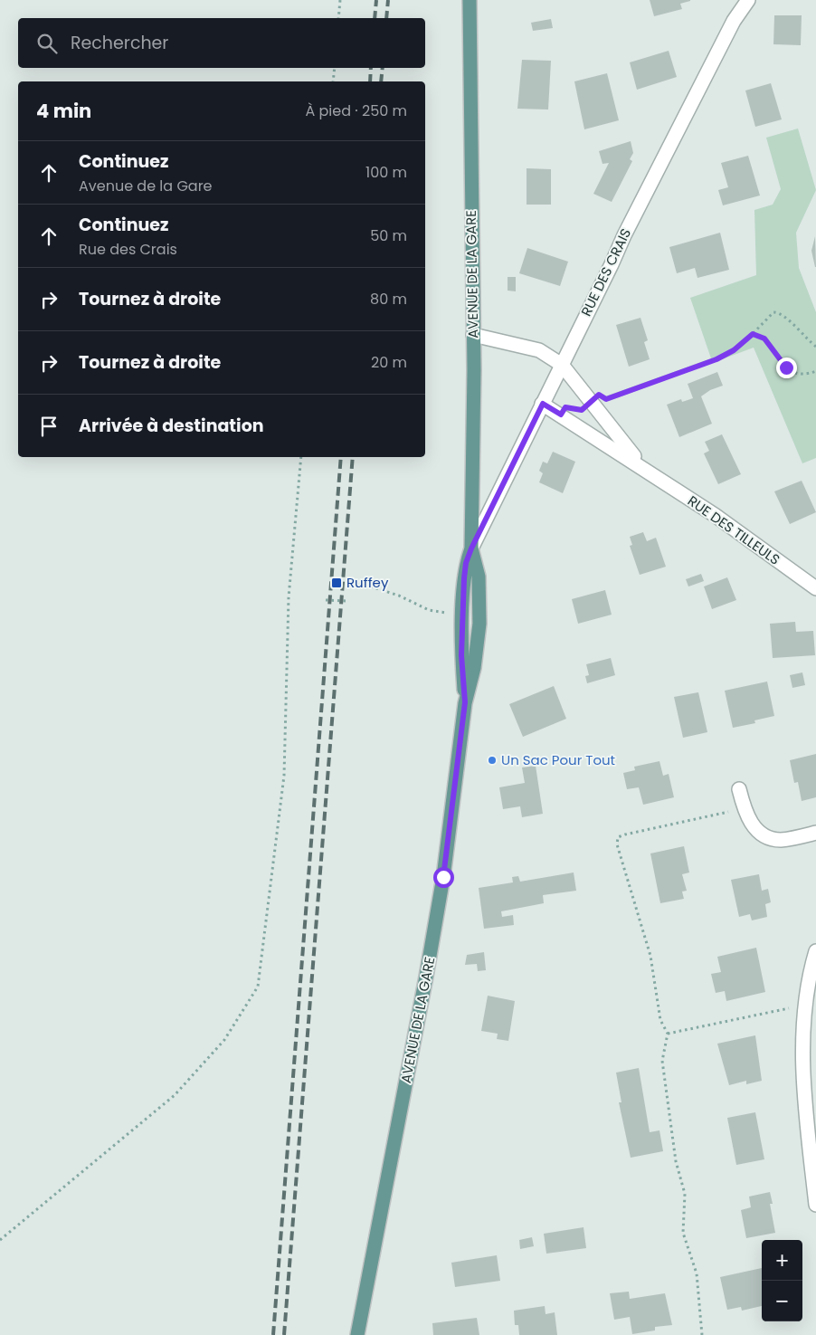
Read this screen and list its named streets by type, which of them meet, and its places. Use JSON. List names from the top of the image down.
{
  "streets": {
    "main road": ["AVENUE DE LA GARE"],
    "street": ["RUE DES CRAIS", "RUE DES TILLEULS"]
  },
  "crossings": [
    ["RUE DES CRAIS", "AVENUE DE LA GARE"],
    ["RUE DES CRAIS", "RUE DES TILLEULS"],
    ["AVENUE DE LA GARE", "RUE DES TILLEULS"]
  ],
  "places": {
    "transit": ["Ruffey"],
    "other": ["Un Sac Pour Tout"]
  },
  "page": {
    "search": "Rechercher",
    "heading": ["4 min", "À pied · 250 m"],
    "list": [
      ["Continuez", "Avenue de la Gare", "100 m"],
      ["Continuez", "Rue des Crais", "50 m"],
      ["Tournez à droite", "80 m"],
      ["Tournez à droite", "20 m"],
      "Arrivée à destination"
    ],
    "map_buttons": ["+", "−"]
  }
}
